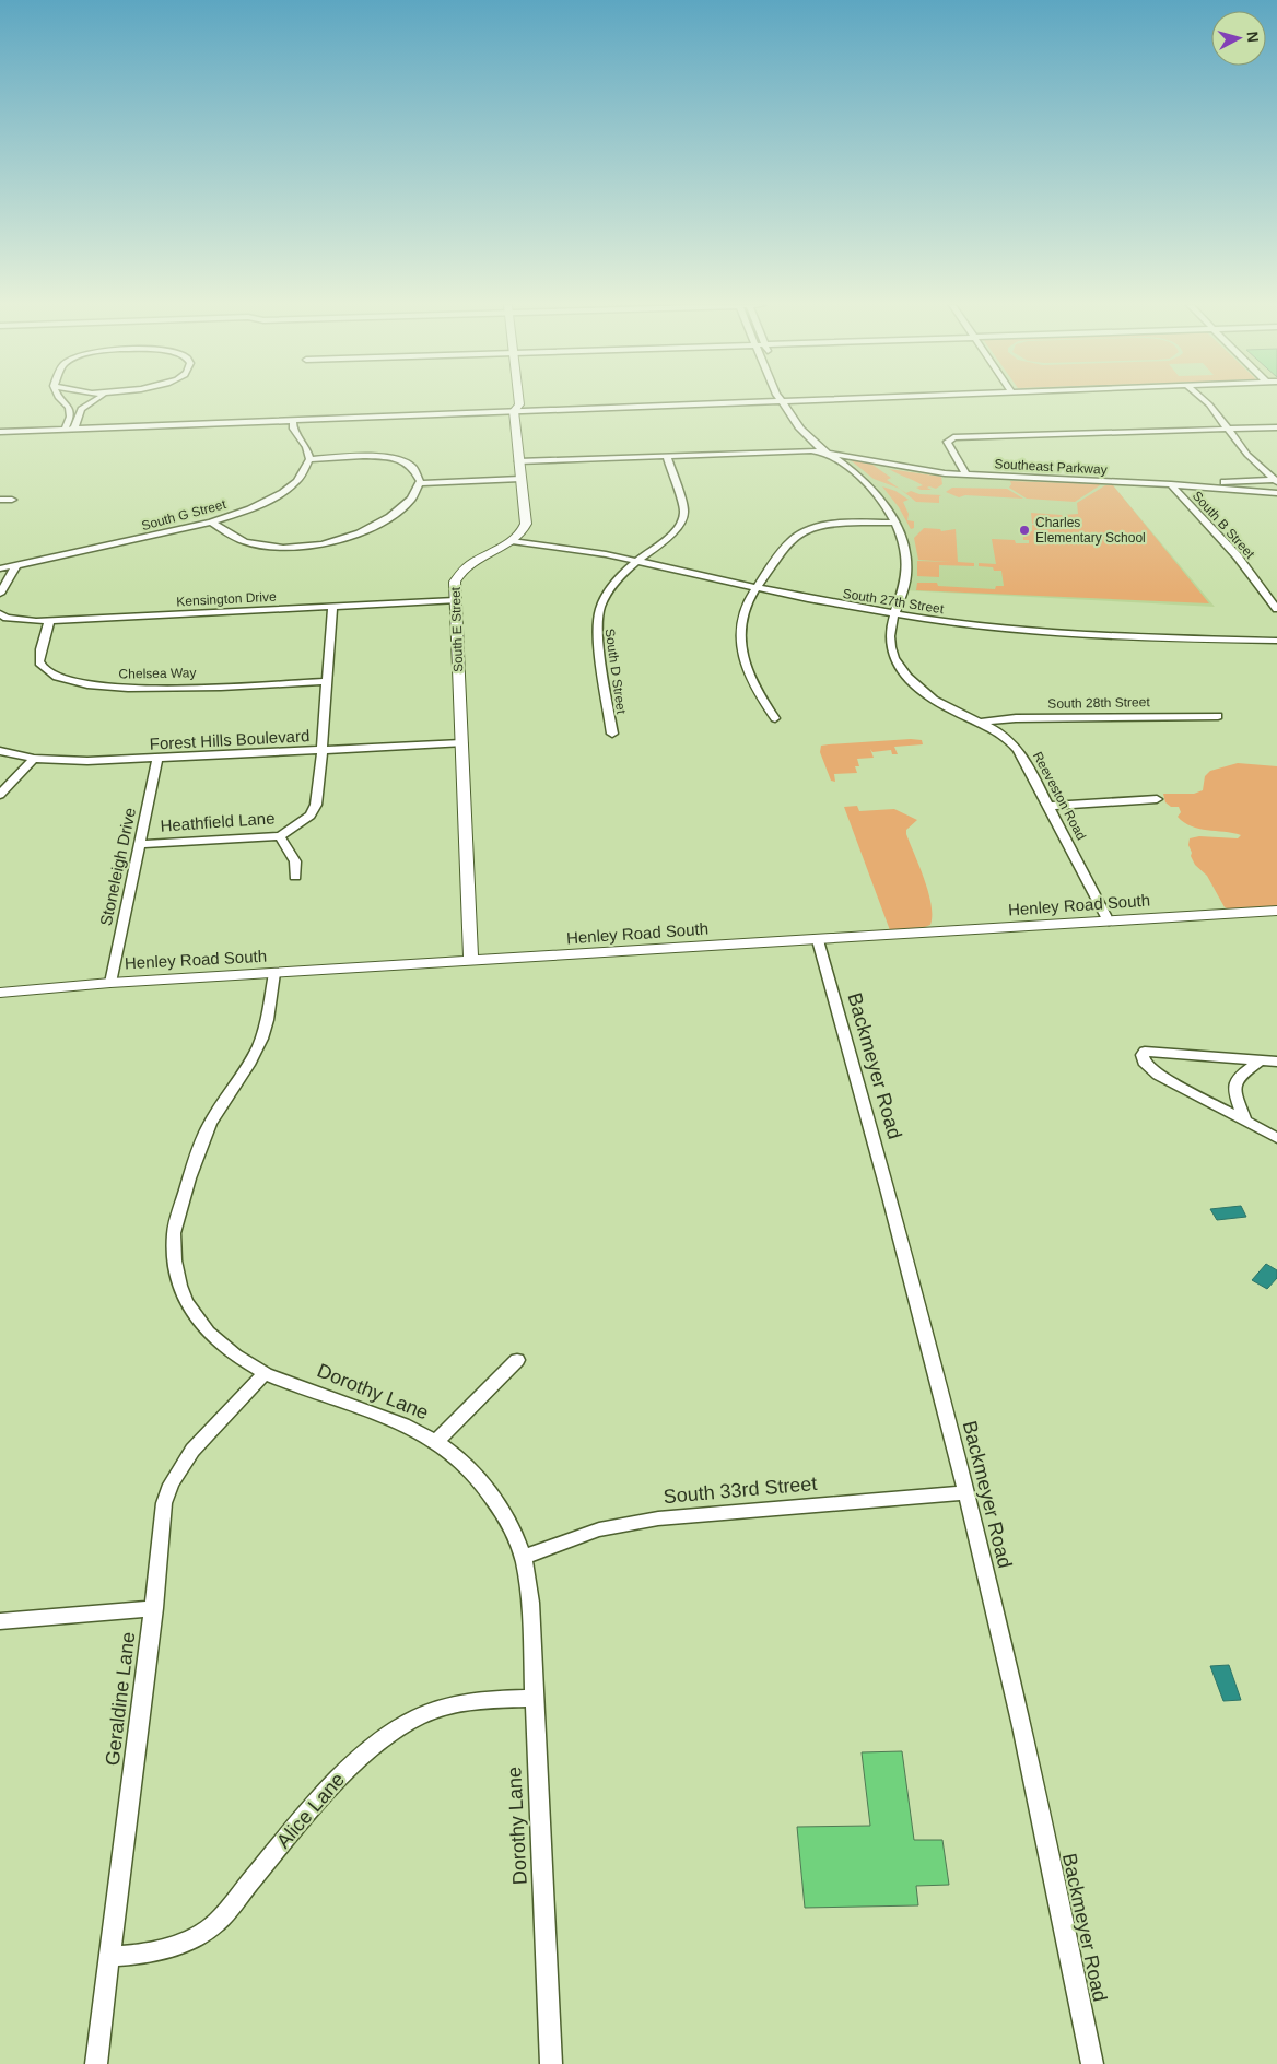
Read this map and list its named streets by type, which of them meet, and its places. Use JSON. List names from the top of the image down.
{
  "streets": {
    "street": [
      "Southeast Parkway",
      "South G Street",
      "South B Street",
      "Kensington Drive",
      "South 27th Street",
      "South E Street",
      "South D Street",
      "Chelsea Way",
      "South 28th Street",
      "Forest Hills Boulevard",
      "Reeveston Road",
      "Heathfield Lane",
      "Stoneleigh Drive",
      "Henley Road South",
      "Backmeyer Road",
      "Dorothy Lane",
      "South 33rd Street",
      "Geraldine Lane",
      "Alice Lane"
    ]
  },
  "crossings": [
    ["Southeast Parkway", "South B Street"],
    ["Southeast Parkway", "South D Street"],
    ["Southeast Parkway", "Reeveston Road"],
    ["Kensington Drive", "South E Street"],
    ["Kensington Drive", "Chelsea Way"],
    ["Kensington Drive", "Heathfield Lane"],
    ["South 27th Street", "South E Street"],
    ["South 27th Street", "South D Street"],
    ["South 27th Street", "Reeveston Road"],
    ["South E Street", "Forest Hills Boulevard"],
    ["South E Street", "Henley Road South"],
    ["Chelsea Way", "Heathfield Lane"],
    ["South 28th Street", "Reeveston Road"],
    ["Forest Hills Boulevard", "Heathfield Lane"],
    ["Forest Hills Boulevard", "Stoneleigh Drive"],
    ["Reeveston Road", "Henley Road South"],
    ["Heathfield Lane", "Stoneleigh Drive"],
    ["Stoneleigh Drive", "Henley Road South"],
    ["Henley Road South", "Backmeyer Road"],
    ["Henley Road South", "Dorothy Lane"],
    ["Backmeyer Road", "South 33rd Street"],
    ["Dorothy Lane", "South 33rd Street"],
    ["Dorothy Lane", "Geraldine Lane"],
    ["Dorothy Lane", "Alice Lane"],
    ["Geraldine Lane", "Alice Lane"]
  ],
  "places": ["Charles Elementary School"],
  "north": "right"
}
